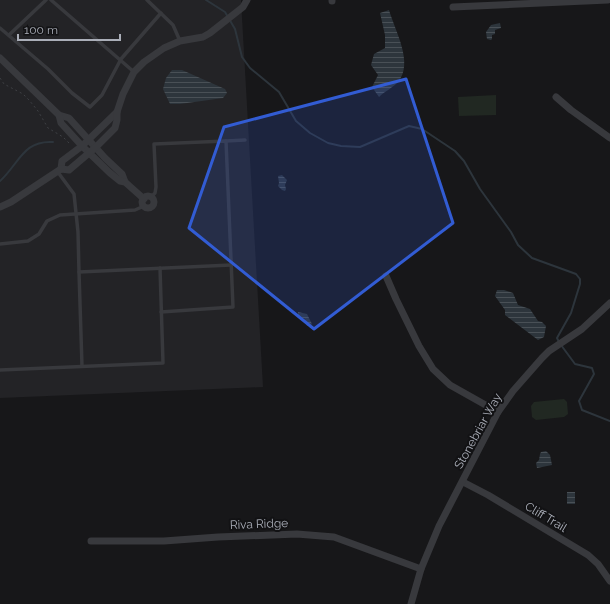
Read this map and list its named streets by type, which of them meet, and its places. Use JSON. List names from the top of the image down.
{
  "streets": {
    "street": ["Stonebriar Way", "Cliff Trail", "Riva Ridge"]
  },
  "crossings": [
    ["Stonebriar Way", "Cliff Trail"],
    ["Stonebriar Way", "Riva Ridge"]
  ],
  "scale_bar": "100 m"
}
